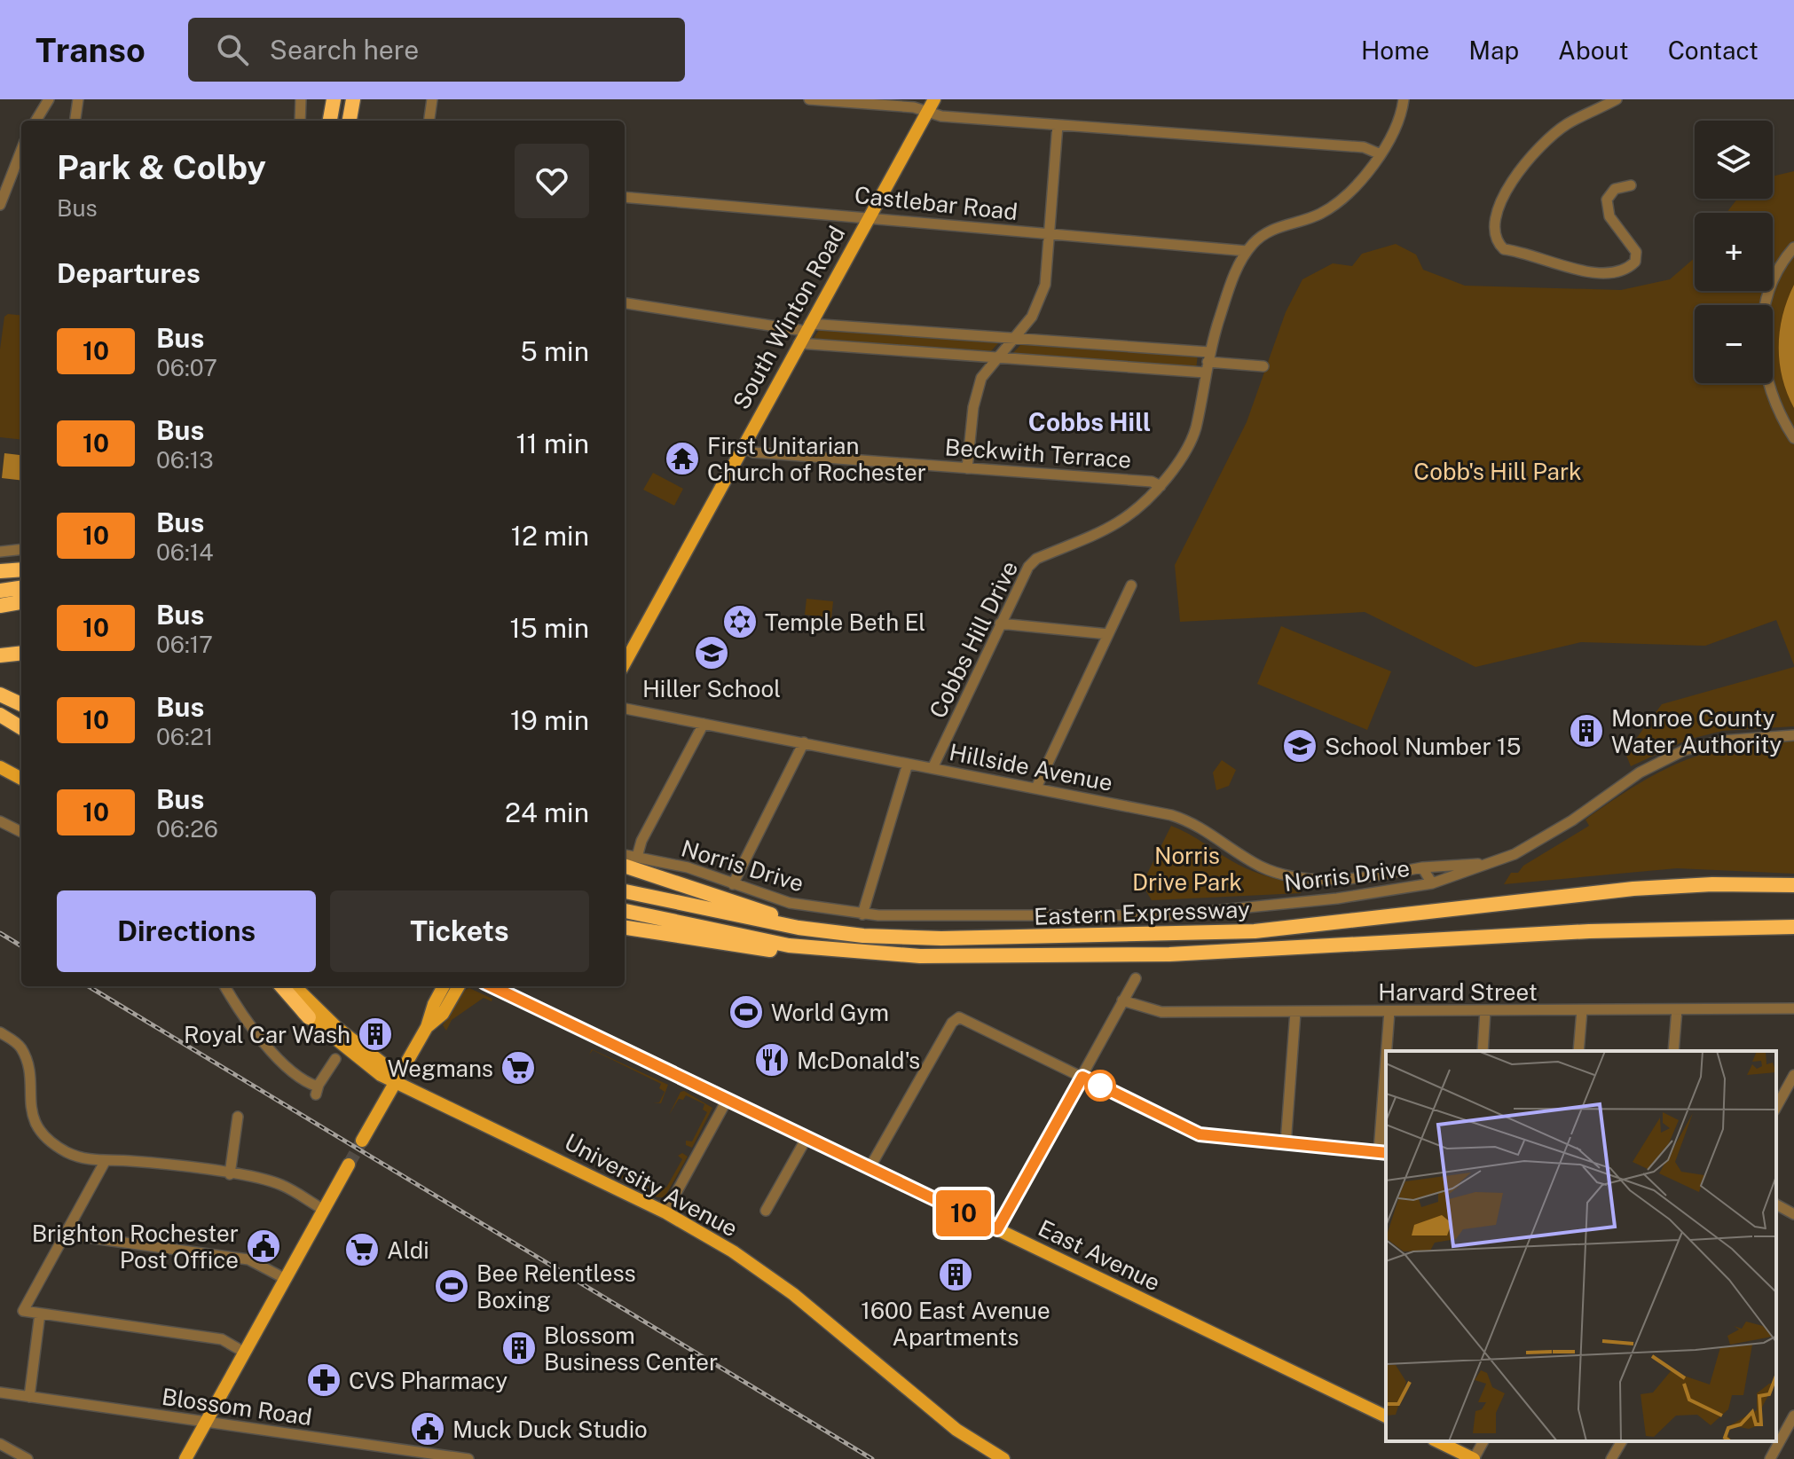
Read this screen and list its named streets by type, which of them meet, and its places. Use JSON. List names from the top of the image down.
{
  "streets": {
    "highway": ["Eastern Expressway"],
    "main road": ["South Winton Road", "University Avenue", "East Avenue"],
    "street": [
      "Castlebar Road",
      "Beckwith Terrace",
      "Cobbs Hill Drive",
      "Hillside Avenue",
      "Norris Drive",
      "Harvard Street",
      "Blossom Road"
    ]
  },
  "crossings": [
    ["Castlebar Road", "South Winton Road"],
    ["Castlebar Road", "Cobbs Hill Drive"],
    ["South Winton Road", "Beckwith Terrace"],
    ["Beckwith Terrace", "Cobbs Hill Drive"],
    ["Cobbs Hill Drive", "Hillside Avenue"],
    ["Hillside Avenue", "Norris Drive"]
  ],
  "districts": ["Cobbs Hill"],
  "parks": ["Cobb's Hill Park", "Norris Drive Park"],
  "places": {
    "temple": ["First Unitarian Church of Rochester"],
    "synagogue": ["Temple Beth El"],
    "school or university": ["Hiller School", "School Number 15"],
    "building": [
      "Monroe County Water Authority",
      "Royal Car Wash",
      "1600 East Avenue Apartments",
      "Blossom Business Center"
    ],
    "sports": ["World Gym", "Bee Relentless Boxing"],
    "restaurant": ["McDonald's"],
    "supermarket": ["Wegmans", "Aldi"],
    "public building": ["Brighton Rochester Post Office", "Muck Duck Studio"],
    "pharmacy": ["CVS Pharmacy"]
  },
  "lines": ["bus line 10"],
  "page": {
    "header": "Transo",
    "search": "Search here",
    "nav": [
      "Home",
      "Map",
      "About",
      "Contact"
    ],
    "on_map": "10",
    "map_buttons": ["+", "−"],
    "heading": [
      ["Park & Colby", "Bus"],
      "Departures"
    ],
    "list": [
      {
        "mark": "10",
        "name": "Bus",
        "note": "06:07",
        "value": "5 min"
      },
      {
        "mark": "10",
        "name": "Bus",
        "note": "06:13",
        "value": "11 min"
      },
      {
        "mark": "10",
        "name": "Bus",
        "note": "06:14",
        "value": "12 min"
      },
      {
        "mark": "10",
        "name": "Bus",
        "note": "06:17",
        "value": "15 min"
      },
      {
        "mark": "10",
        "name": "Bus",
        "note": "06:21",
        "value": "19 min"
      },
      {
        "mark": "10",
        "name": "Bus",
        "note": "06:26",
        "value": "24 min"
      }
    ],
    "buttons": ["Directions", "Tickets"]
  }
}
